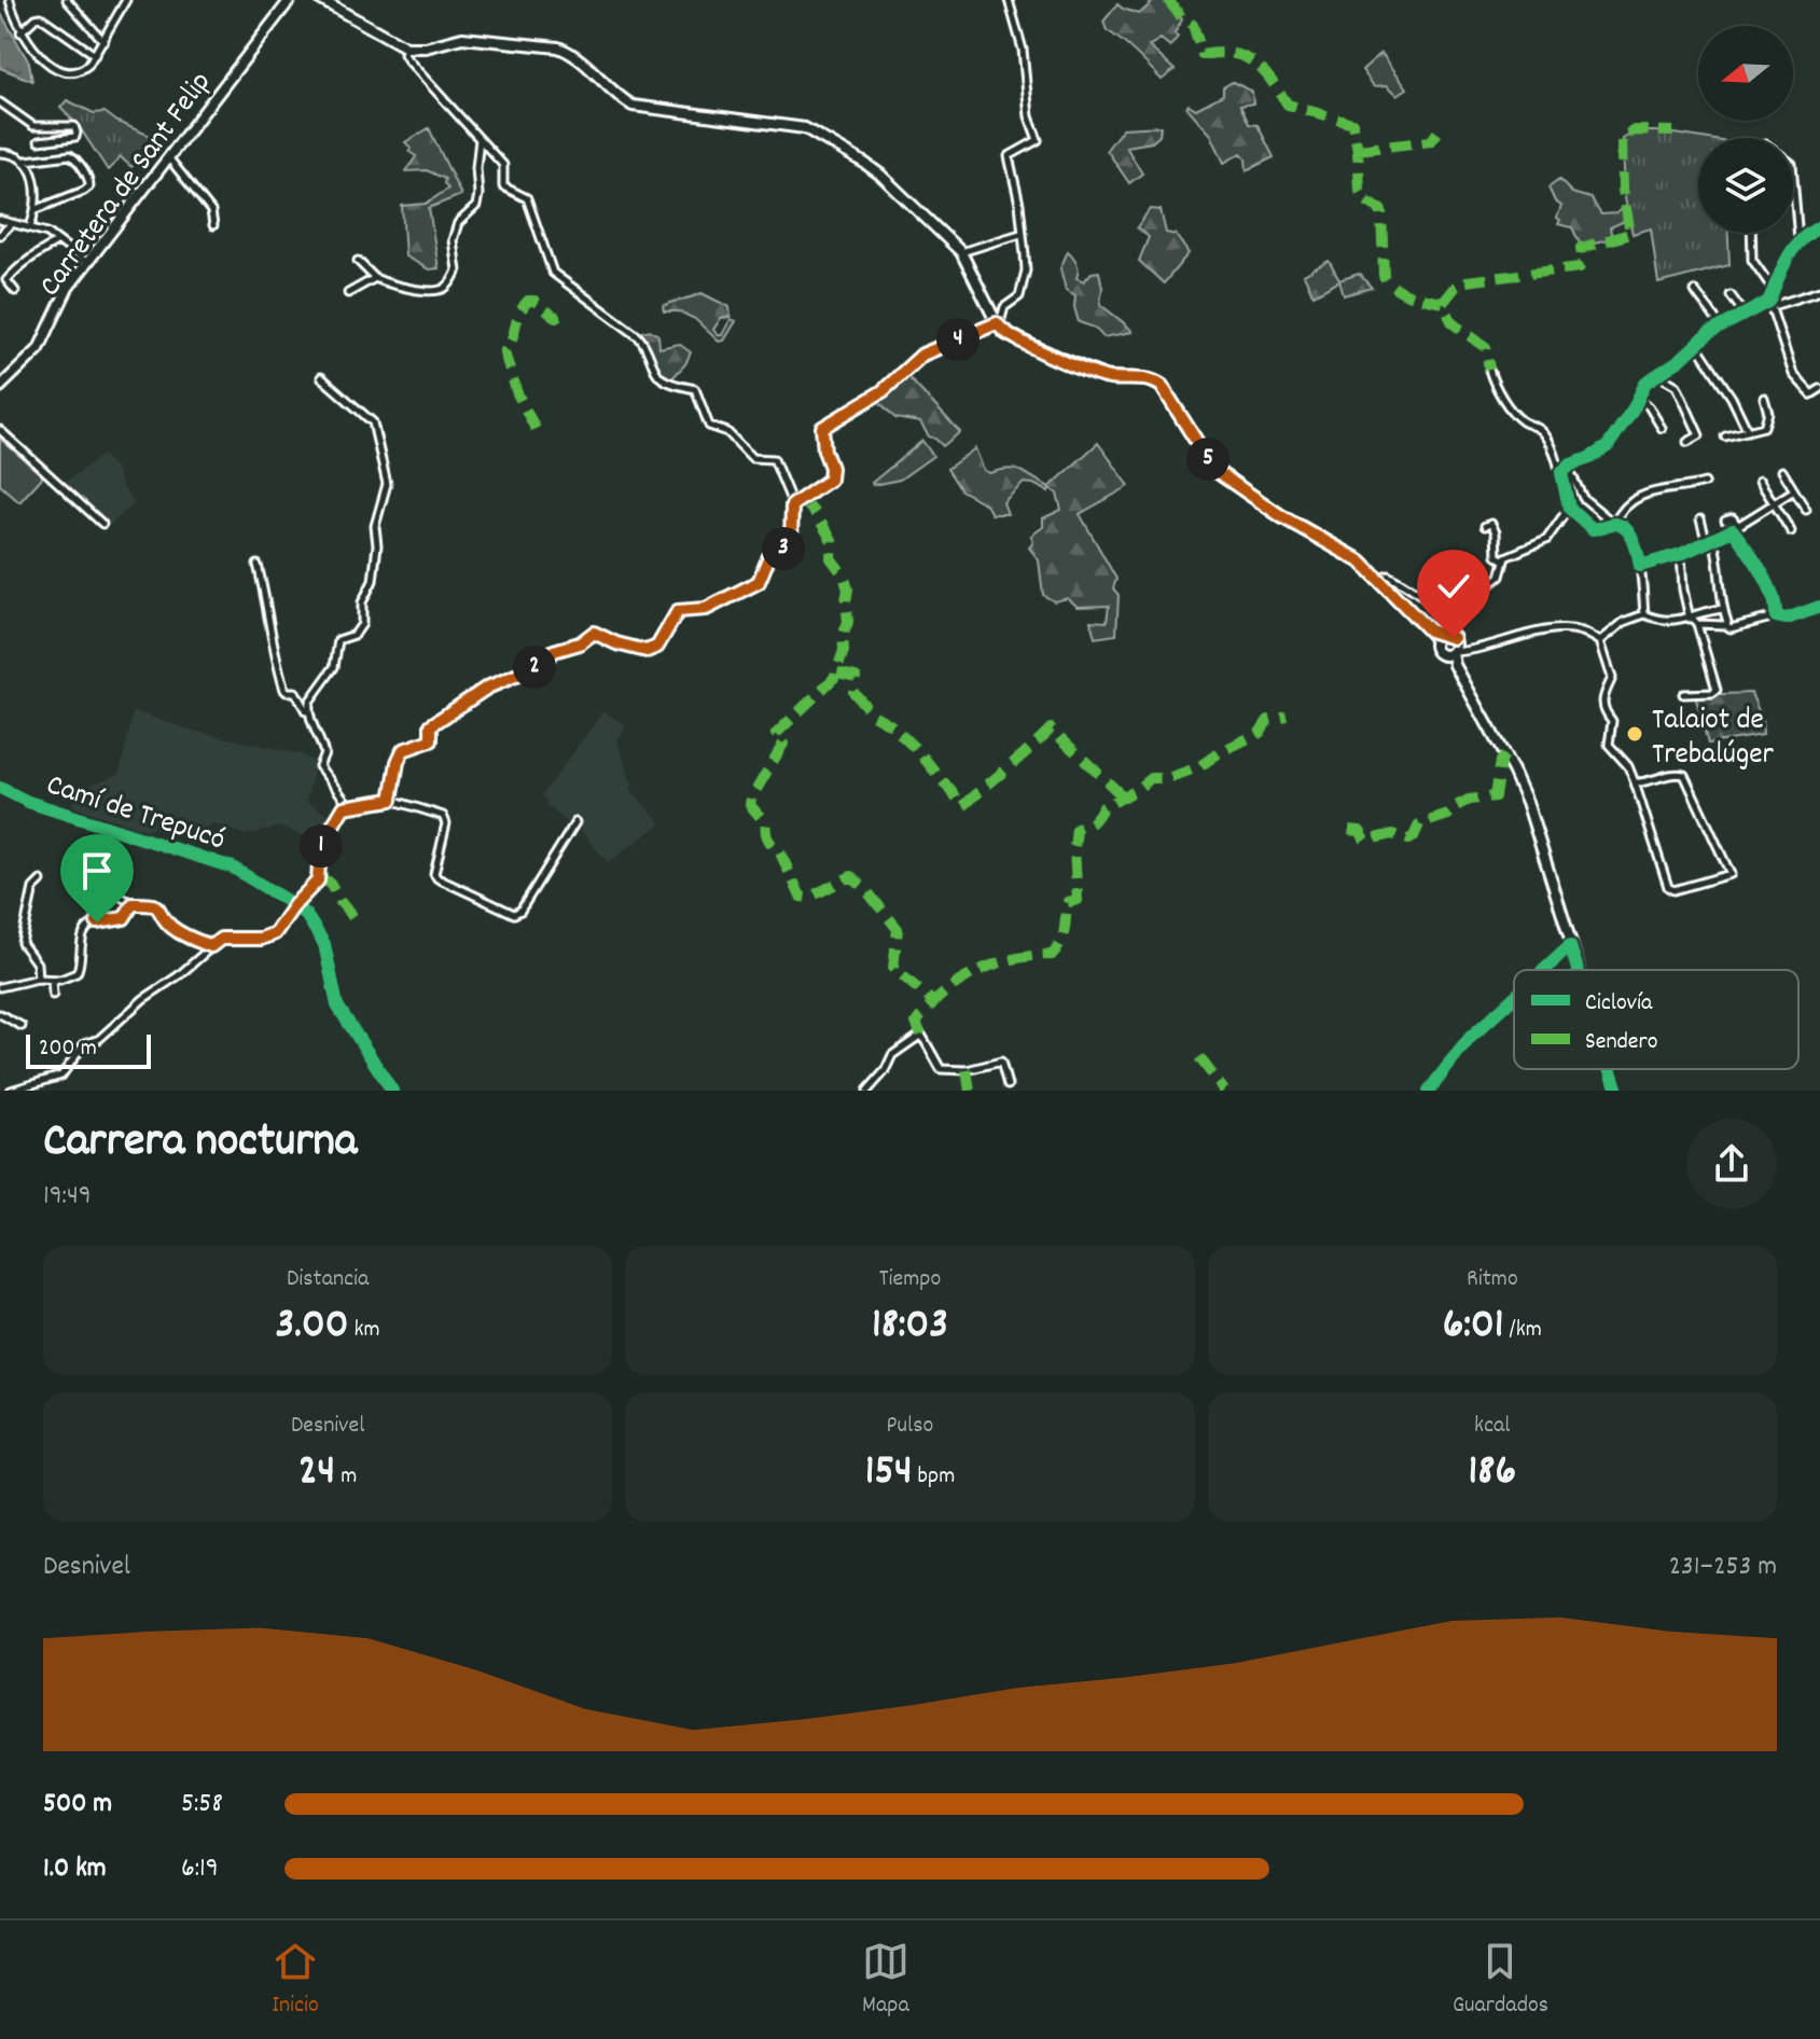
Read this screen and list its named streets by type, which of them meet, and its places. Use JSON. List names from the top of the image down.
{
  "streets": {
    "main road": ["Carretera de Sant Felip"],
    "street": ["Camí de Trepucó"]
  },
  "places": ["Talaiot de Trebalúger"],
  "legend": ["Ciclovía", "Sendero"],
  "scale_bar": "200 m",
  "north": "left",
  "page": {
    "pins": [
      "4",
      "5",
      "3",
      "2",
      "1"
    ],
    "scale": "200 m",
    "heading": ["Carrera nocturna", "19:49"],
    "stats": [
      ["Distancia", "3.00 km"],
      ["Tiempo", "18:03"],
      ["Ritmo", "6:01 /km"],
      ["Desnivel", "24 m"],
      ["Pulso", "154 bpm"],
      ["kcal", "186"]
    ],
    "chart": ["Desnivel", "231–253 m"],
    "list": [
      {
        "name": "500 m",
        "note": "5:58"
      },
      {
        "name": "1.0 km",
        "note": "6:19"
      }
    ],
    "tabs": ["Inicio", "Mapa", "Guardados"]
  }
}
